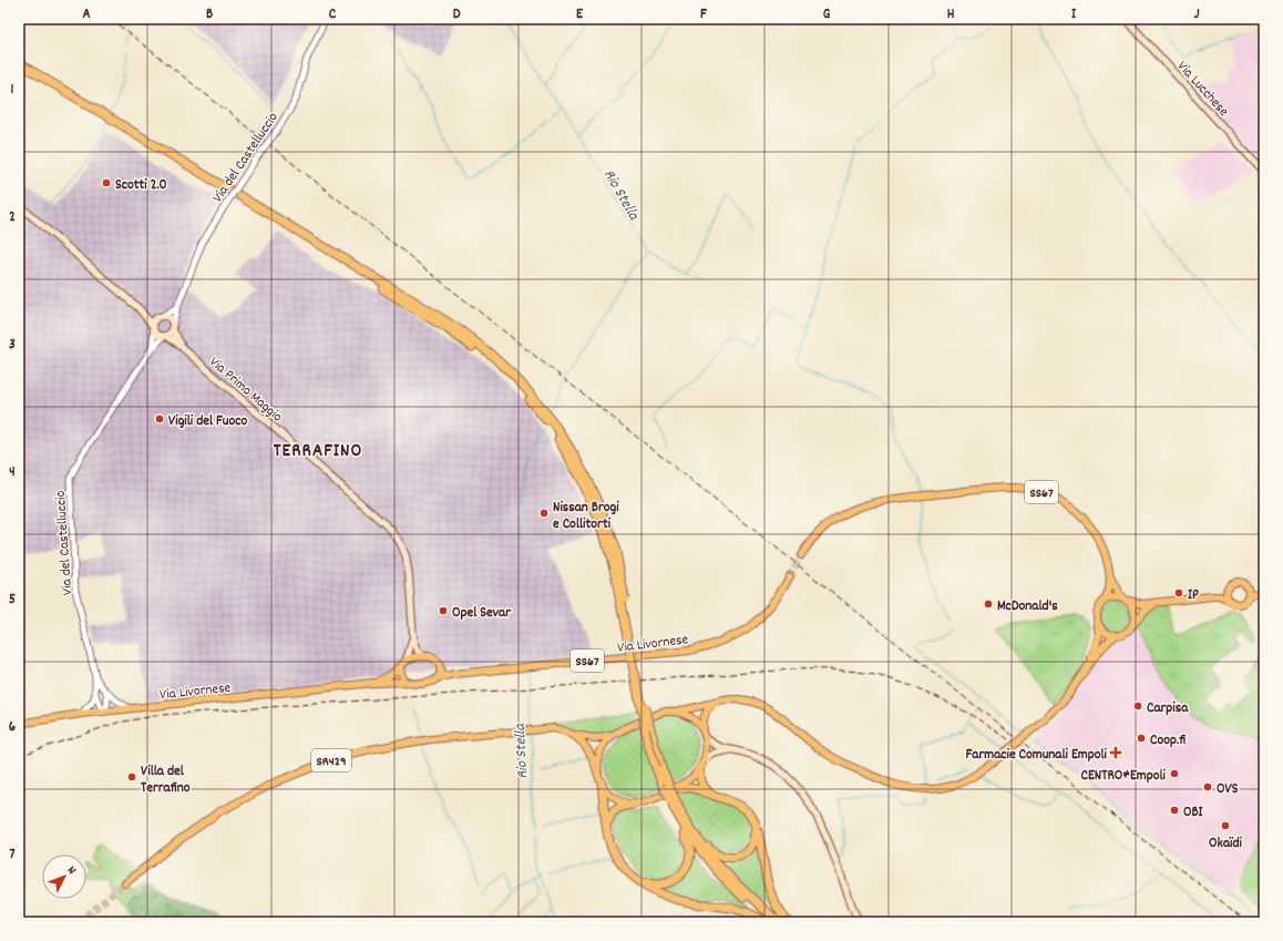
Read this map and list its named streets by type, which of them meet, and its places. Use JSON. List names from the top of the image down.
{
  "streets": {
    "main road": [
      "Via Lucchese",
      "Via Primo Maggio",
      "SS67",
      "Via Livornese",
      "SR429"
    ],
    "street": ["Via del Castelluccio"]
  },
  "crossings": [
    ["Via del Castelluccio", "Via Primo Maggio"],
    ["Via del Castelluccio", "Via Livornese"],
    ["Via Primo Maggio", "Via Livornese"]
  ],
  "districts": ["TERRAFINO"],
  "water": ["Rio Stella"],
  "places": {
    "other": [
      "Scotti 2.0",
      "Vigili del Fuoco",
      "Nissan Brogi e Collitorti",
      "IP",
      "McDonald's",
      "Opel Sevar",
      "Carpisa",
      "Coop.fi",
      "CENTRO*Empoli",
      "Villa del Terrafino",
      "OVS",
      "OBI",
      "Okaïdi"
    ],
    "health": ["Farmacie Comunali Empoli"]
  },
  "north": "top right",
  "grid": {
    "columns": [
      "A",
      "B",
      "C",
      "D",
      "E",
      "F",
      "G",
      "H",
      "I",
      "J"
    ],
    "rows": [
      "1",
      "2",
      "3",
      "4",
      "5",
      "6",
      "7"
    ]
  }
}
